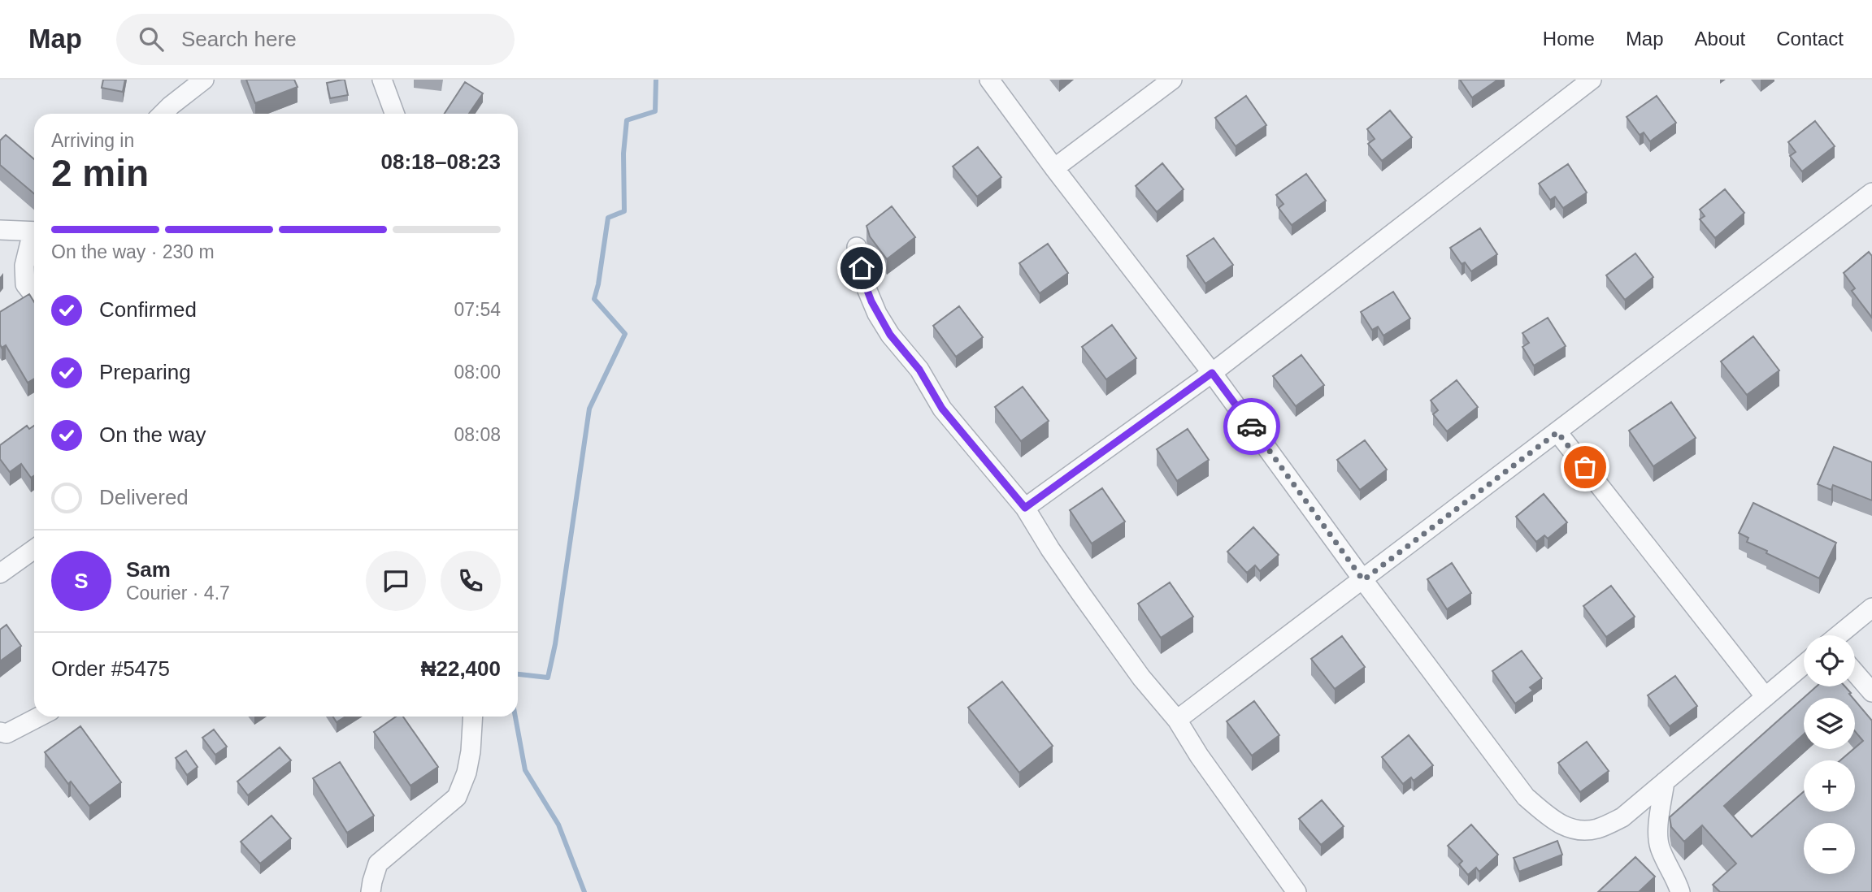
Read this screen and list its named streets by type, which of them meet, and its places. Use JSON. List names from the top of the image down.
{
  "page": {
    "header": "Map",
    "search": "Search here",
    "nav": [
      "Home",
      "Map",
      "About",
      "Contact"
    ],
    "heading": ["2 min", "Arriving in", "08:18–08:23"],
    "panel": [
      "Sam",
      "Courier · 4.7",
      "Order #5475",
      "₦22,400"
    ],
    "bar": "On the way · 230 m",
    "list": [
      ["Confirmed", "07:54"],
      ["Preparing", "08:00"],
      ["On the way", "08:08"],
      "Delivered"
    ],
    "round": "S",
    "map_buttons": ["+", "−"]
  }
}
